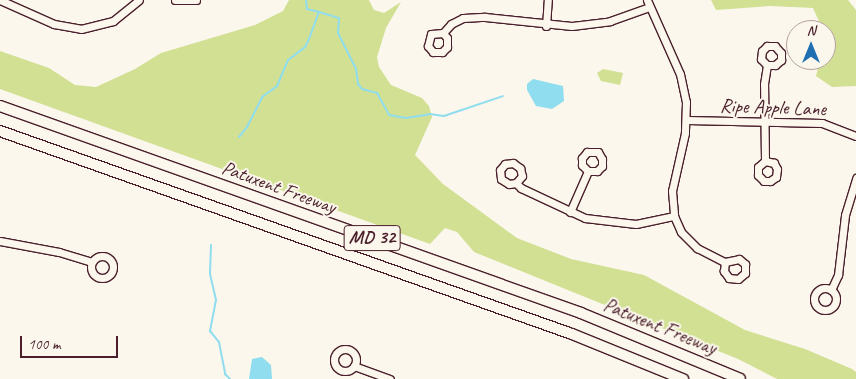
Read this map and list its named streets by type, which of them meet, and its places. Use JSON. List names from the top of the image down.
{
  "streets": {
    "highway": ["Patuxent Freeway", "MD 32"],
    "street": ["Ripe Apple Lane"]
  },
  "scale_bar": "100 m",
  "north": "top"
}
